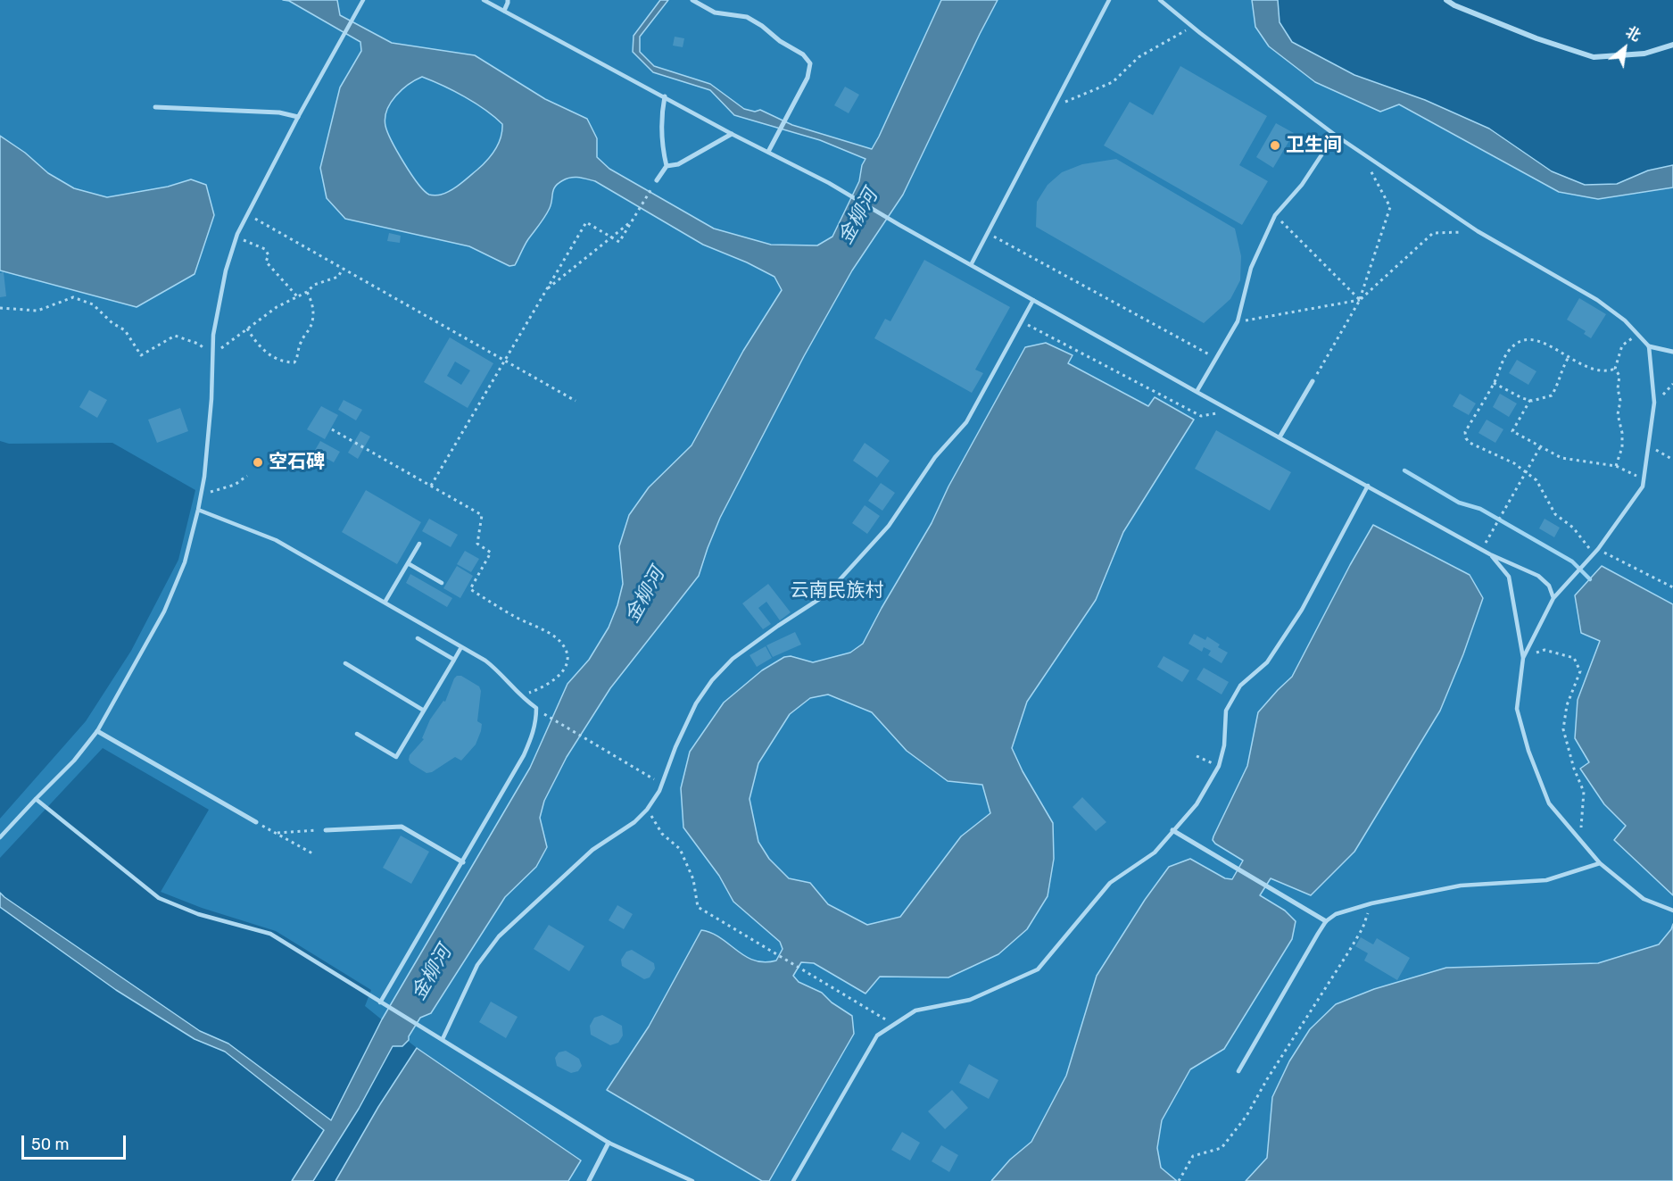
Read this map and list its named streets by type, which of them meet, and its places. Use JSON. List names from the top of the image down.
{
  "water": ["金柳河"],
  "parks": ["云南民族村"],
  "places": ["卫生间", "空石碑"],
  "scale_bar": "50 m",
  "north": "top right"
}
